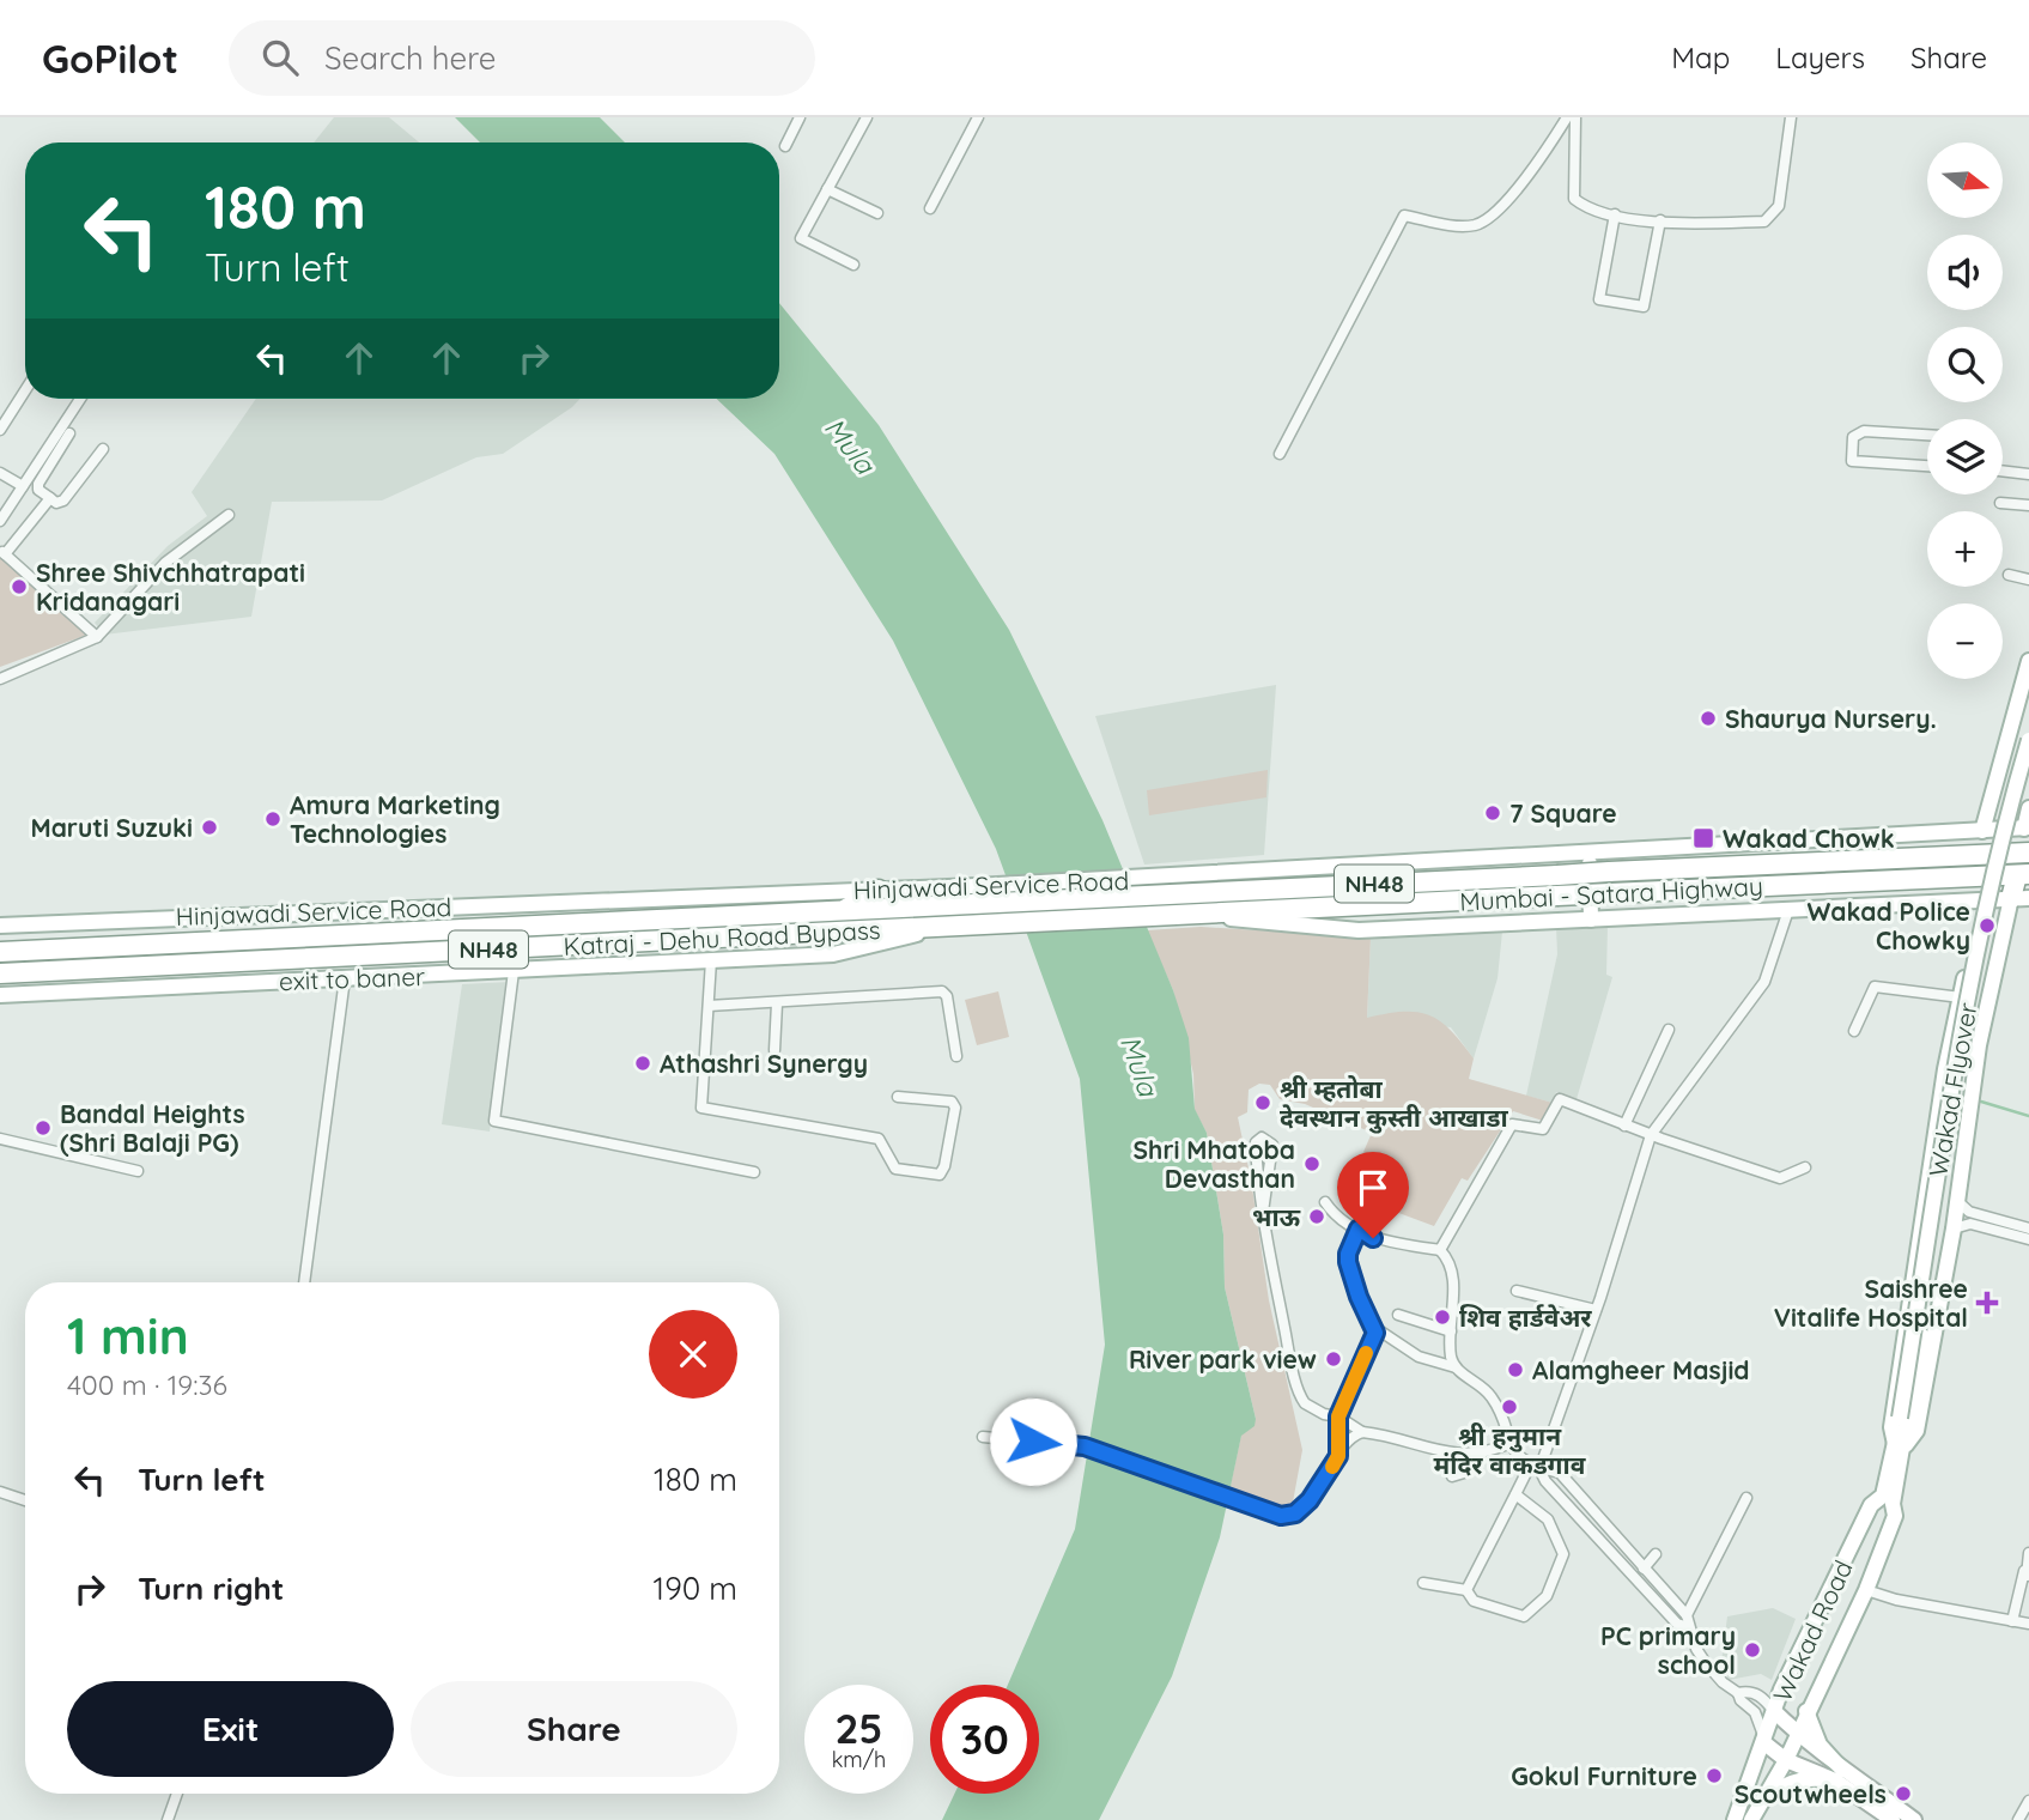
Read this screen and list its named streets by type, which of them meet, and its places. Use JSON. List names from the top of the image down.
{
  "streets": {
    "highway": ["NH48", "Mumbai - Satara Highway", "Katraj - Dehu Road Bypass"],
    "main road": [
      "Hinjawadi Service Road",
      "exit to baner",
      "Wakad Flyover",
      "Wakad Road"
    ]
  },
  "crossings": [
    ["Hinjawadi Service Road", "Katraj - Dehu Road Bypass"],
    ["Mumbai - Satara Highway", "Katraj - Dehu Road Bypass"],
    ["Katraj - Dehu Road Bypass", "exit to baner"],
    ["Wakad Flyover", "Wakad Road"]
  ],
  "water": ["Mula"],
  "places": {
    "other": [
      "Shree Shivchhatrapati Kridanagari",
      "Shaurya Nursery.",
      "7 Square",
      "Amura Marketing Technologies",
      "Maruti Suzuki",
      "Wakad Police Chowky",
      "Athashri Synergy",
      "श्री म्हतोबा देवस्थान कुस्ती आखाडा",
      "Bandal Heights (Shri Balaji PG)",
      "Shri Mhatoba Devasthan",
      "भाऊ",
      "शिव हार्डवेअर",
      "River park view",
      "Alamgheer Masjid",
      "श्री हनुमान मंदिर वाकडगाव",
      "PC primary school",
      "Gokul Furniture",
      "Scoutwheels"
    ],
    "transit": ["Wakad Chowk"],
    "health": ["Saishree Vitalife Hospital"]
  },
  "north": "right",
  "page": {
    "header": "GoPilot",
    "search": "Search here",
    "nav": ["Map", "Layers", "Share"],
    "map_buttons": ["+", "−"],
    "turn": ["180 m", "Turn left"],
    "heading": ["1 min", "400 m · 19:36"],
    "list": [
      {
        "name": "Turn left",
        "value": "180 m"
      },
      {
        "name": "Turn right",
        "value": "190 m"
      }
    ],
    "buttons": ["Exit", "Share"],
    "speed": "25 km/h",
    "limit": "30"
  }
}
